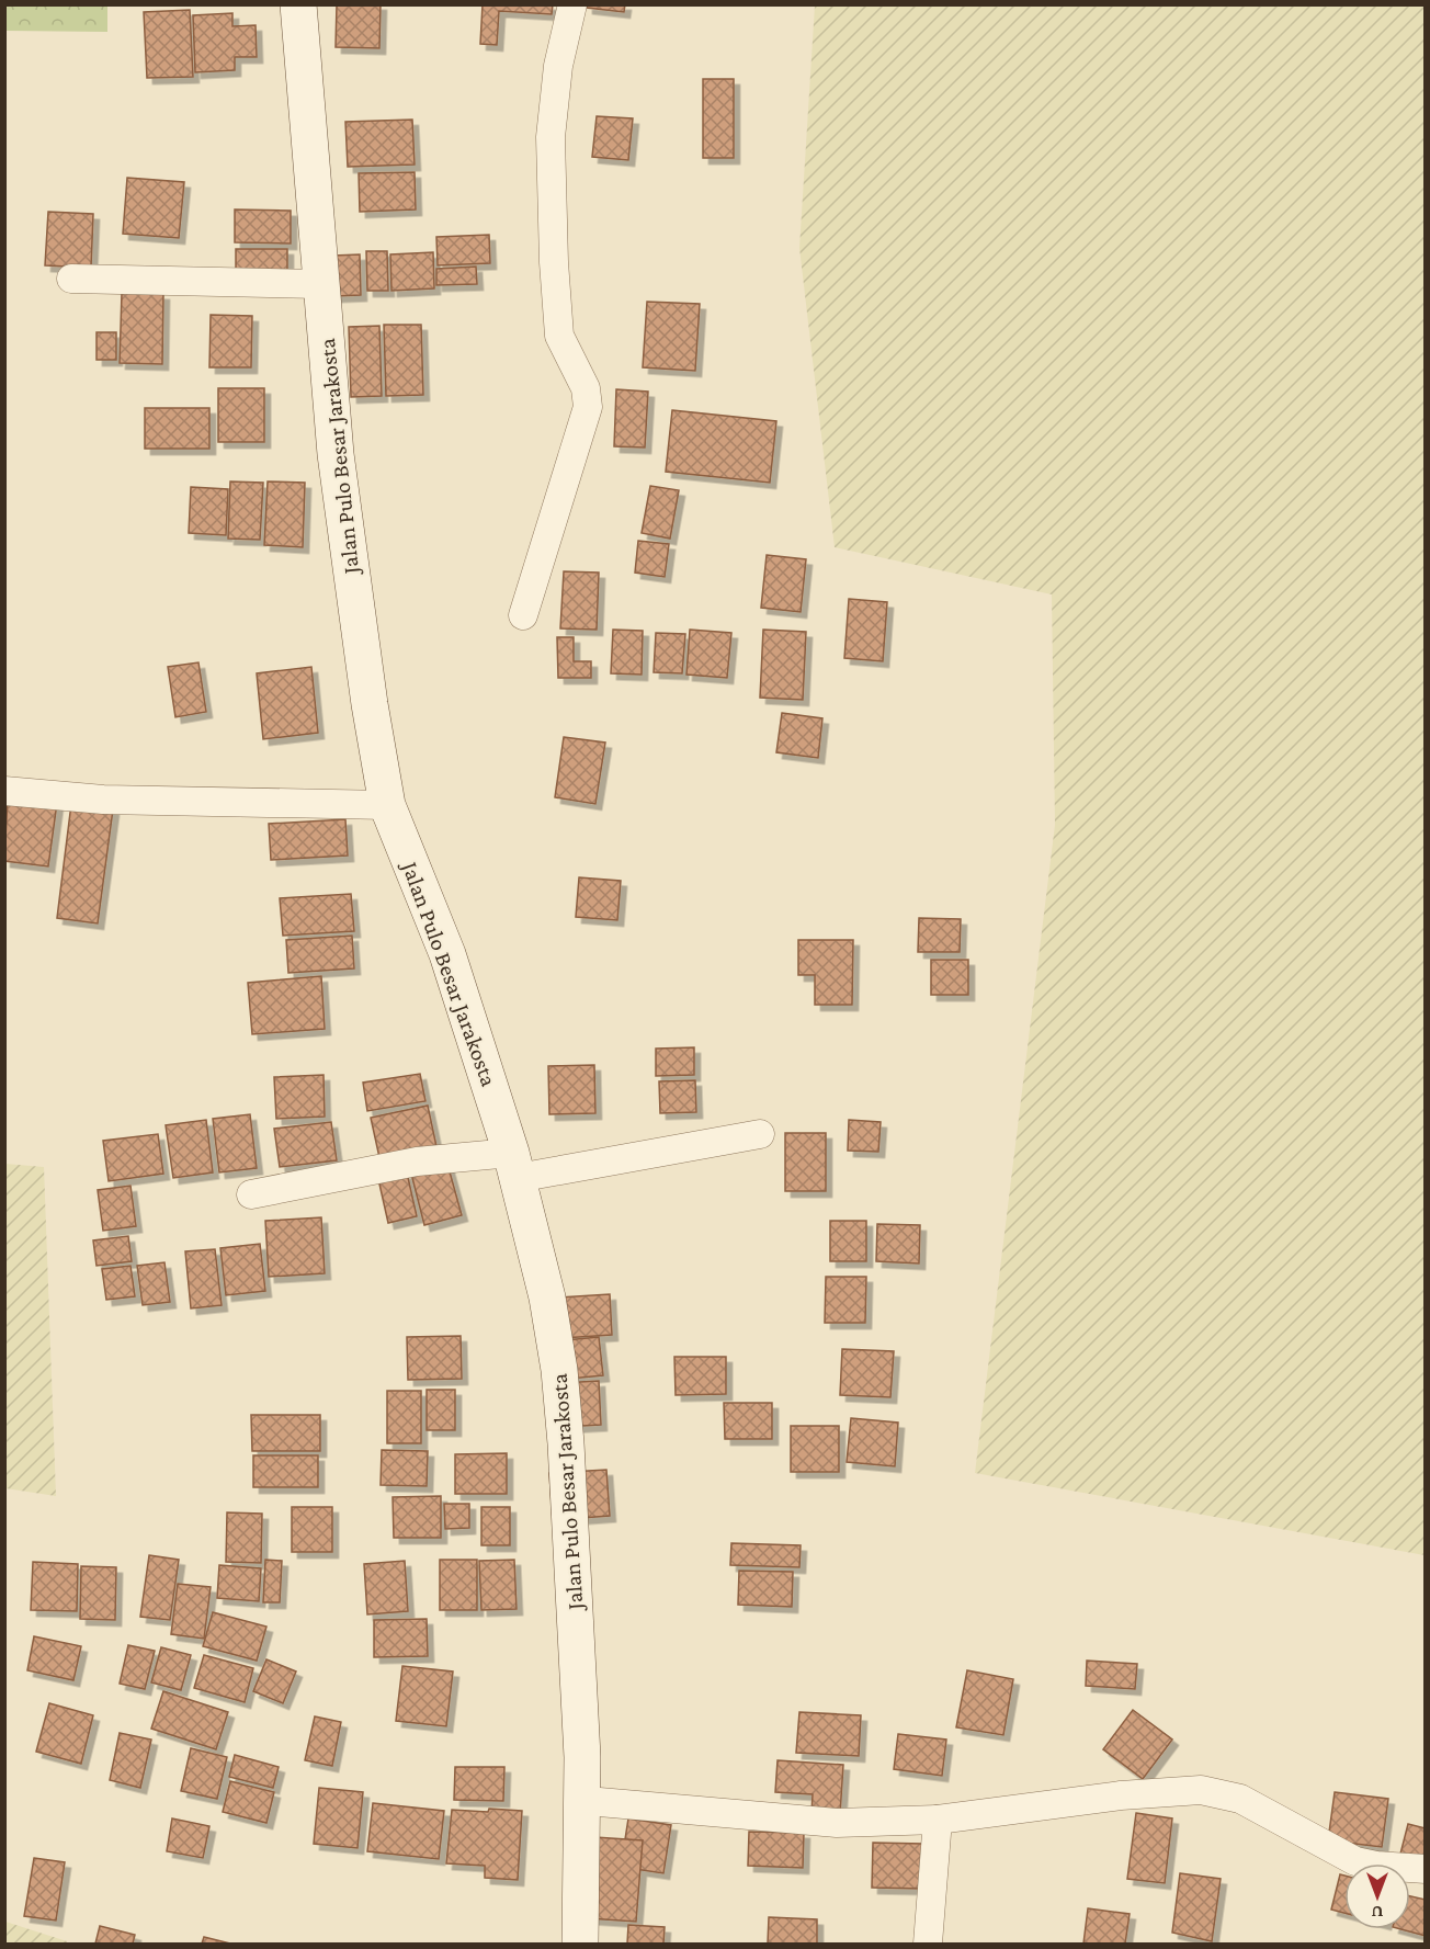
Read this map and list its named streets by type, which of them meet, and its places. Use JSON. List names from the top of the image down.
{
  "streets": {
    "street": ["Jalan Pulo Besar Jarakosta"]
  },
  "north": "bottom"
}
